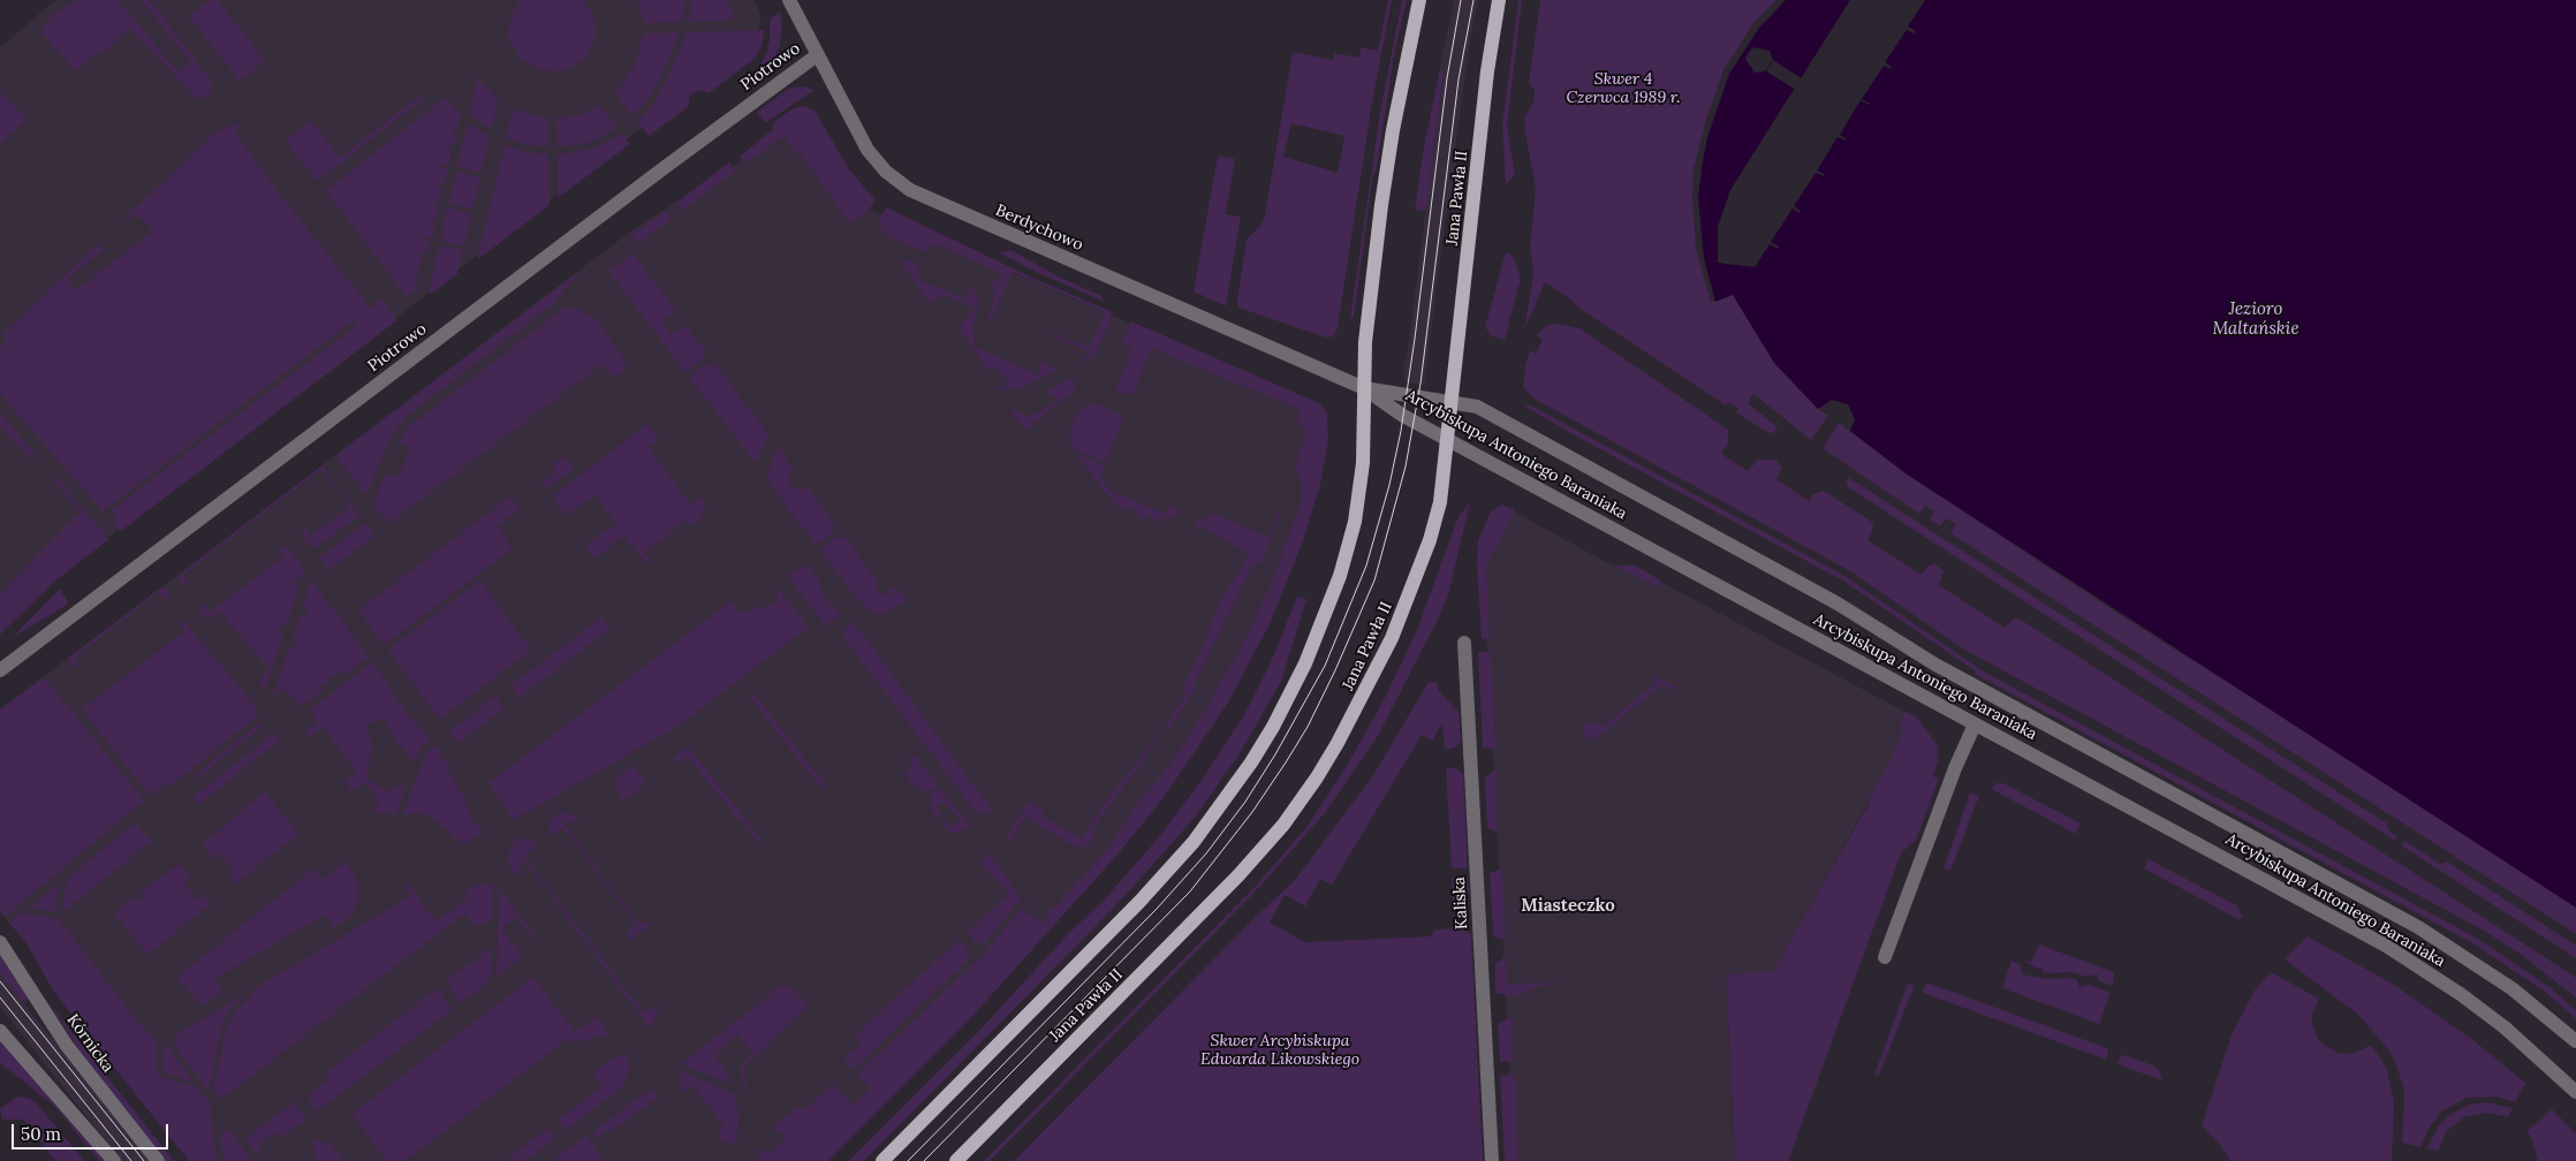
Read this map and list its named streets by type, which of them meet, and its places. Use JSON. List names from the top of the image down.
{
  "streets": {
    "main road": ["Jana Pawła II"],
    "street": [
      "Piotrowo",
      "Berdychowo",
      "Arcybiskupa Antoniego Baraniaka",
      "Kaliska",
      "Kórnicka"
    ]
  },
  "crossings": [
    ["Piotrowo", "Berdychowo"],
    ["Jana Pawła II", "Arcybiskupa Antoniego Baraniaka"],
    ["Berdychowo", "Arcybiskupa Antoniego Baraniaka"]
  ],
  "districts": ["Miasteczko"],
  "water": ["Jezioro Maltańskie"],
  "parks": ["Skwer 4 Czerwca 1989 r.", "Skwer Arcybiskupa Edwarda Likowskiego"],
  "scale_bar": "50 m"
}
